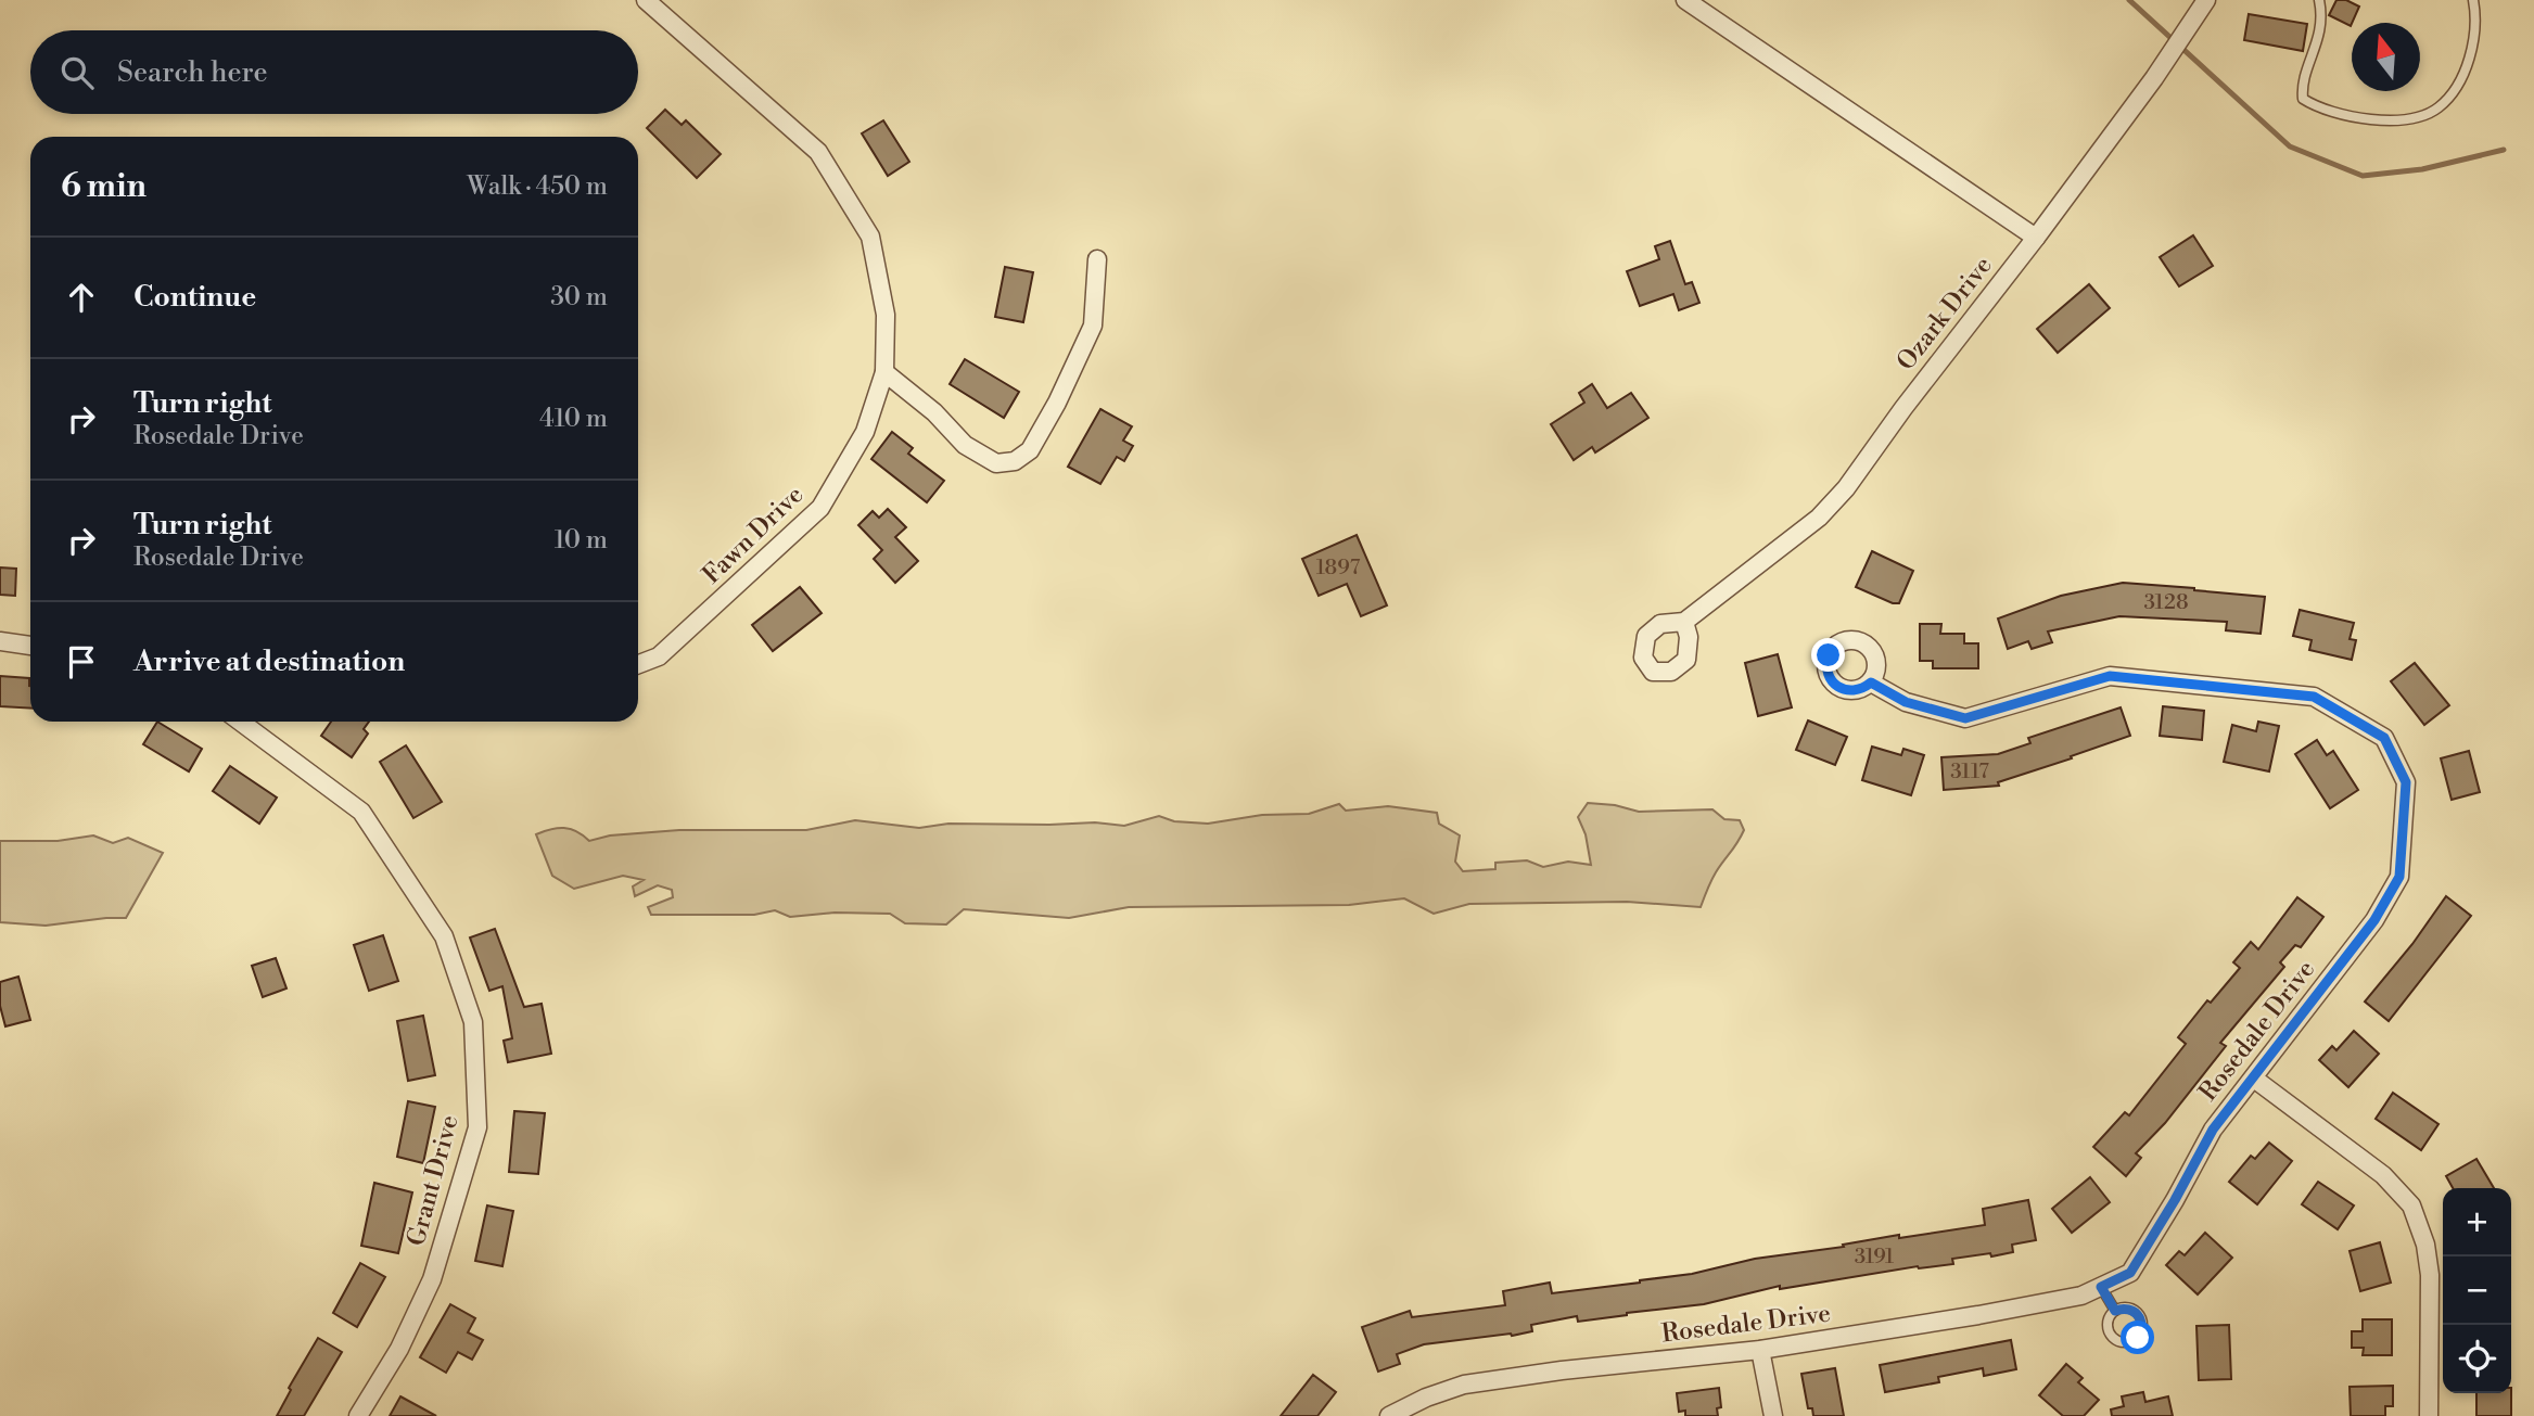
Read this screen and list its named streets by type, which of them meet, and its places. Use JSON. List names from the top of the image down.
{
  "streets": {
    "street": [
      "Ozark Drive",
      "Fawn Drive",
      "Rosedale Drive",
      "Grant Drive"
    ]
  },
  "house_numbers": [
    "1897",
    "3128",
    "3117",
    "3191"
  ],
  "north": "top",
  "page": {
    "search": "Search here",
    "heading": ["6 min", "Walk · 450 m"],
    "list": [
      ["Continue", "30 m"],
      ["Turn right", "Rosedale Drive", "410 m"],
      ["Turn right", "Rosedale Drive", "10 m"],
      "Arrive at destination"
    ],
    "map_buttons": ["+", "−"]
  }
}
